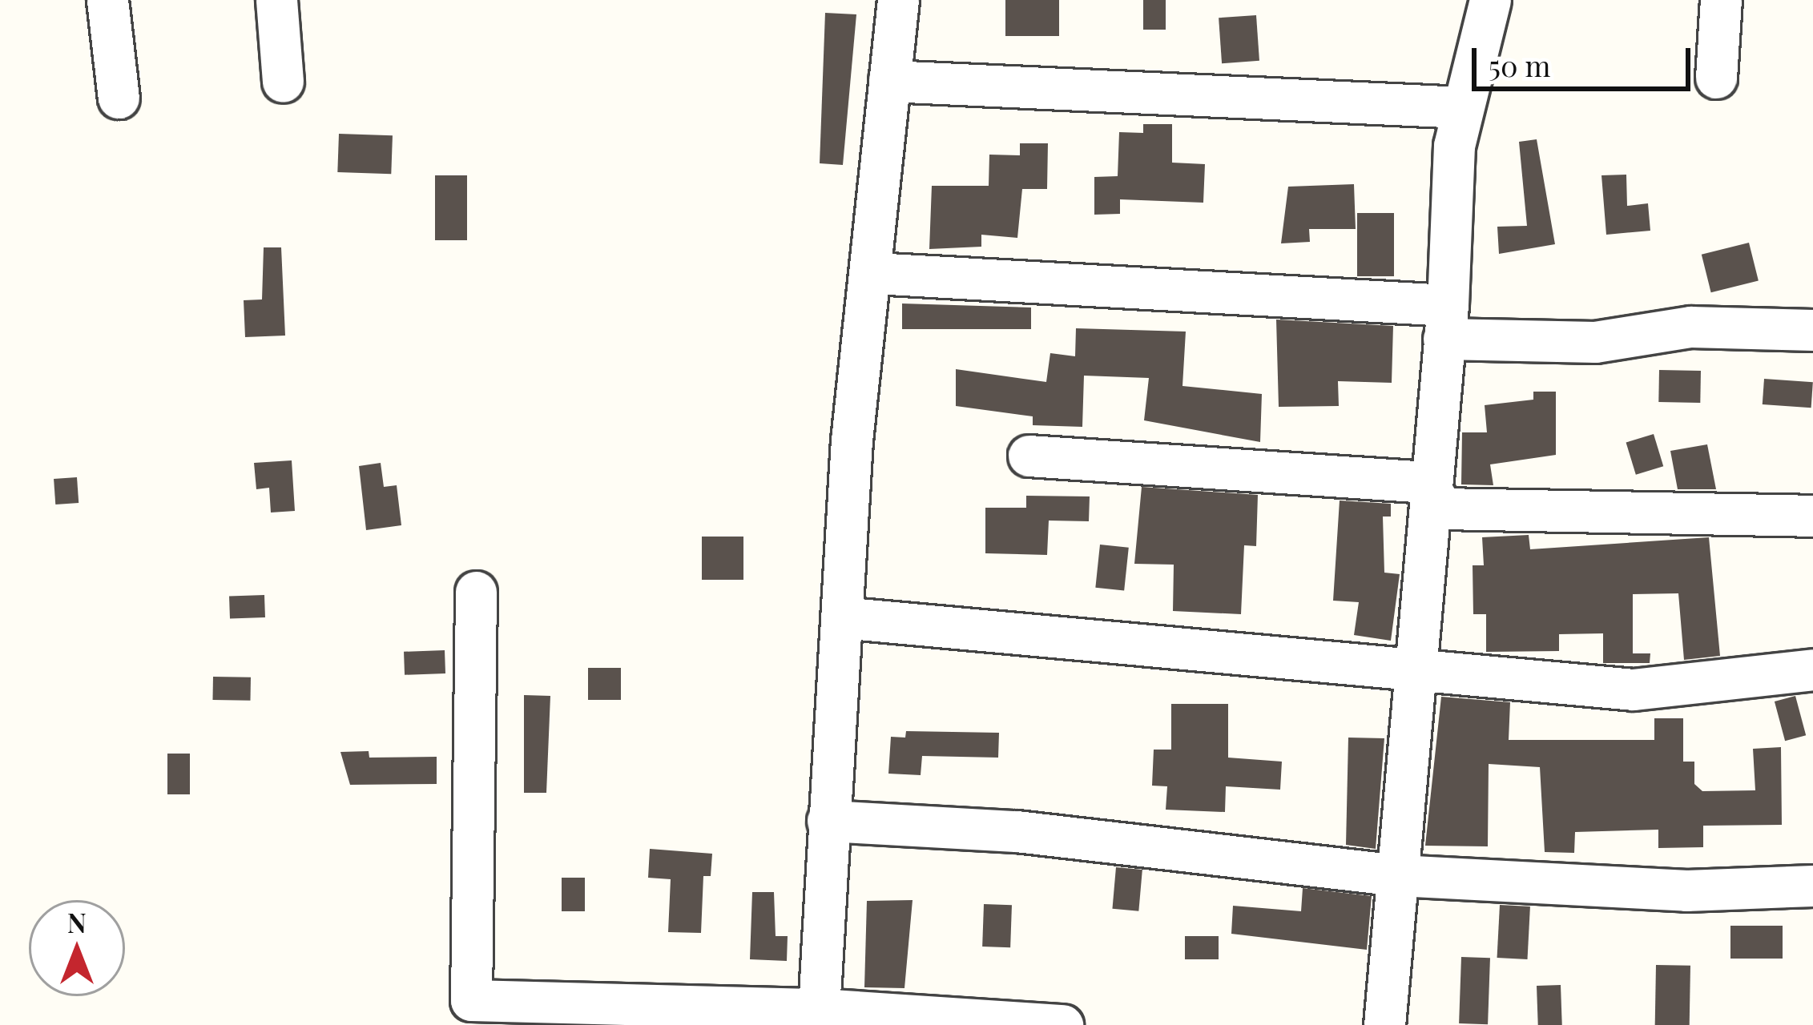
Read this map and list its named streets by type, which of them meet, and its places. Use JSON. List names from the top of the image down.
{
  "scale_bar": "50 m",
  "north": "top"
}
